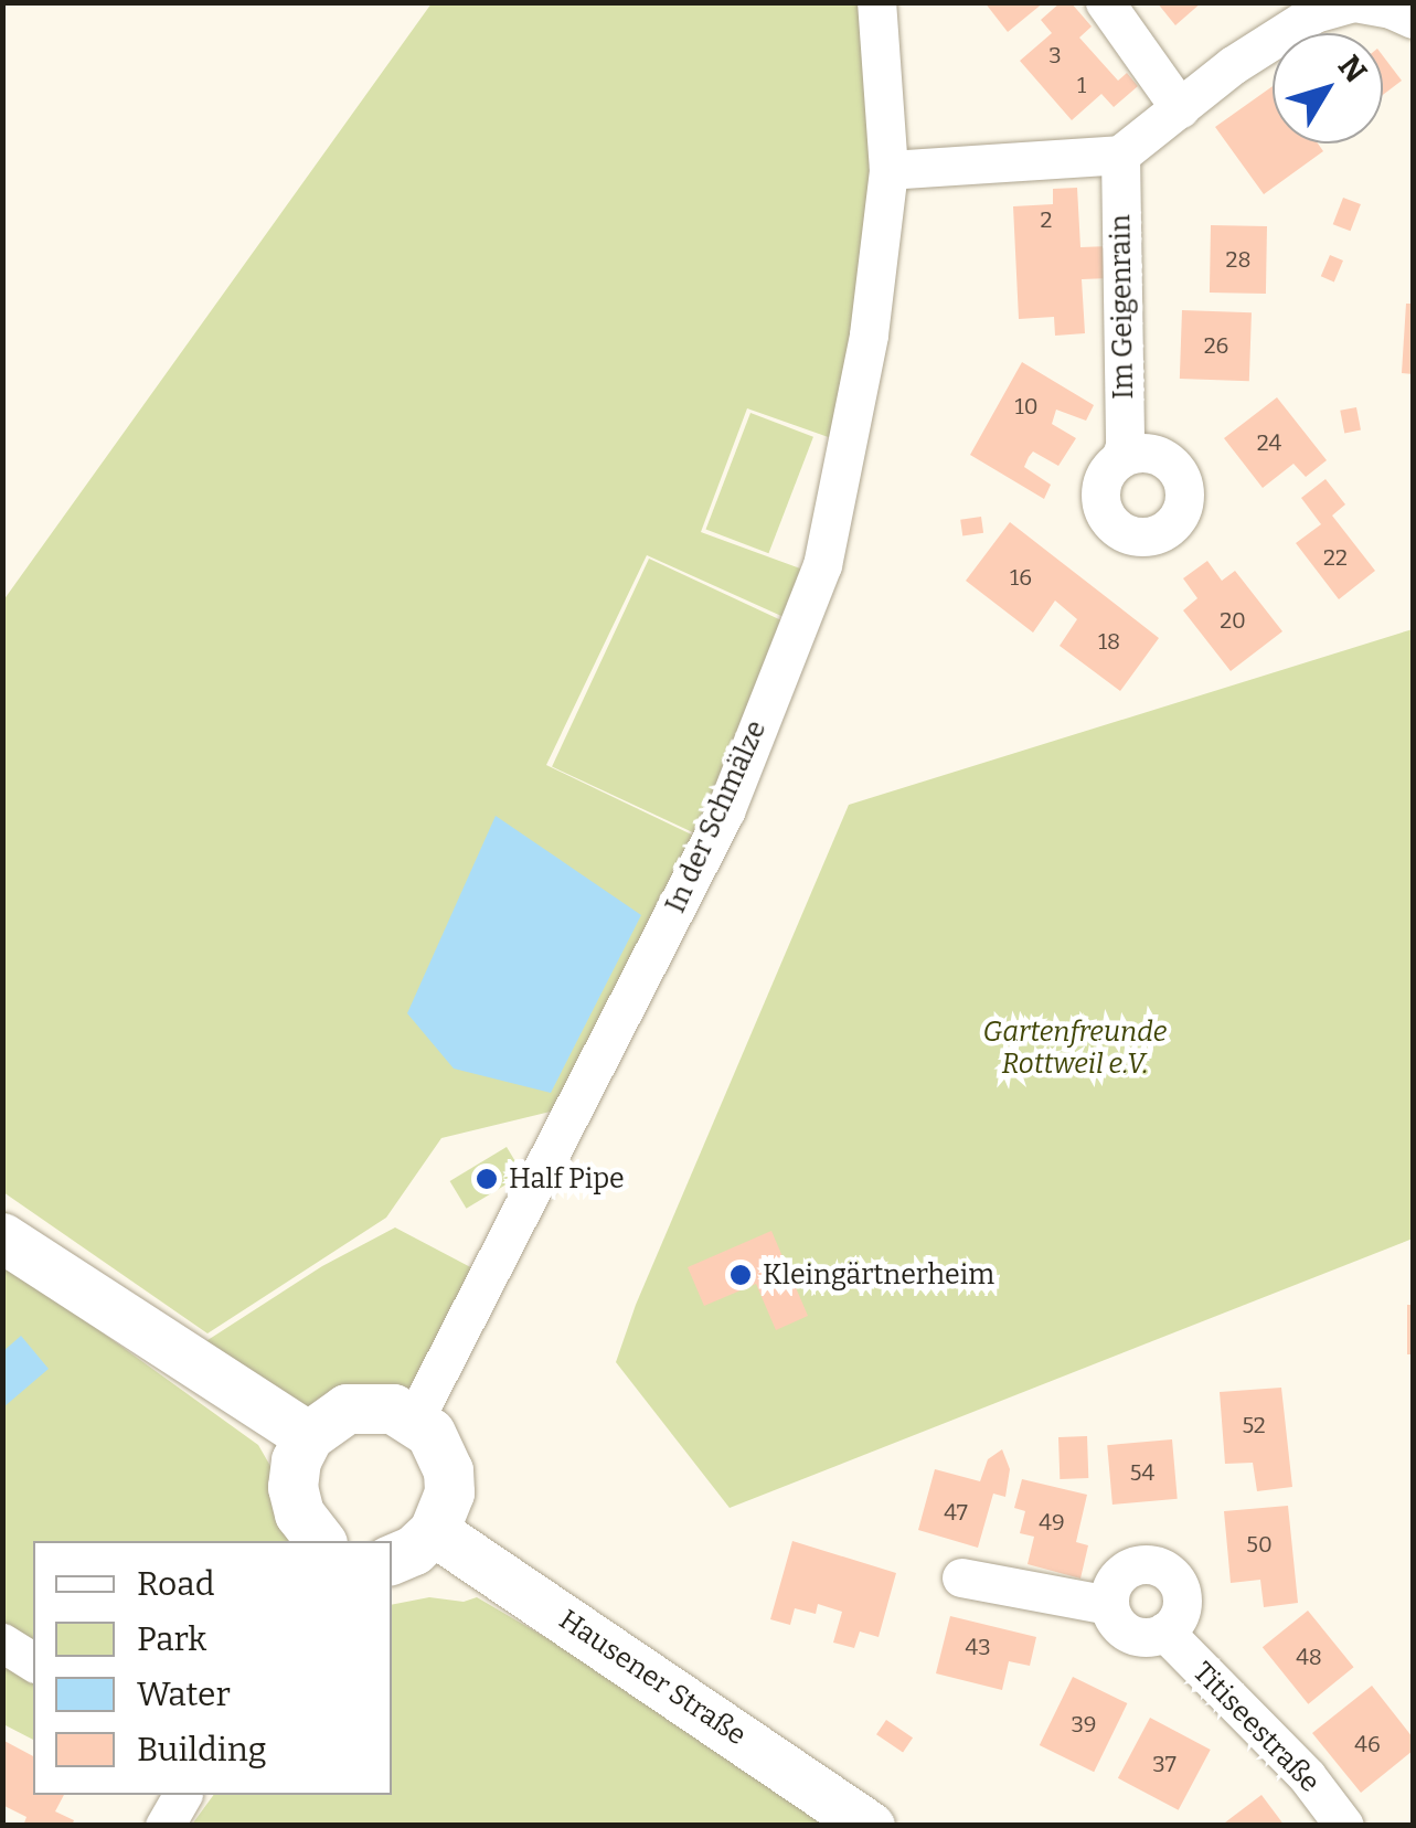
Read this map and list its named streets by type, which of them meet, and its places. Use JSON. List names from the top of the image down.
{
  "streets": {
    "main road": ["Hausener Straße"],
    "street": ["Im Geigenrain", "In der Schmälze", "Titiseestraße"]
  },
  "parks": ["Gartenfreunde Rottweil e.V."],
  "places": ["Half Pipe", "Kleingärtnerheim"],
  "house_numbers": [
    "3",
    "1",
    "2",
    "28",
    "26",
    "10",
    "24",
    "22",
    "16",
    "20",
    "18",
    "52",
    "54",
    "47",
    "49",
    "50",
    "43",
    "48",
    "39",
    "46",
    "37"
  ],
  "legend": [
    "Road",
    "Park",
    "Water",
    "Building"
  ],
  "north": "top right"
}
